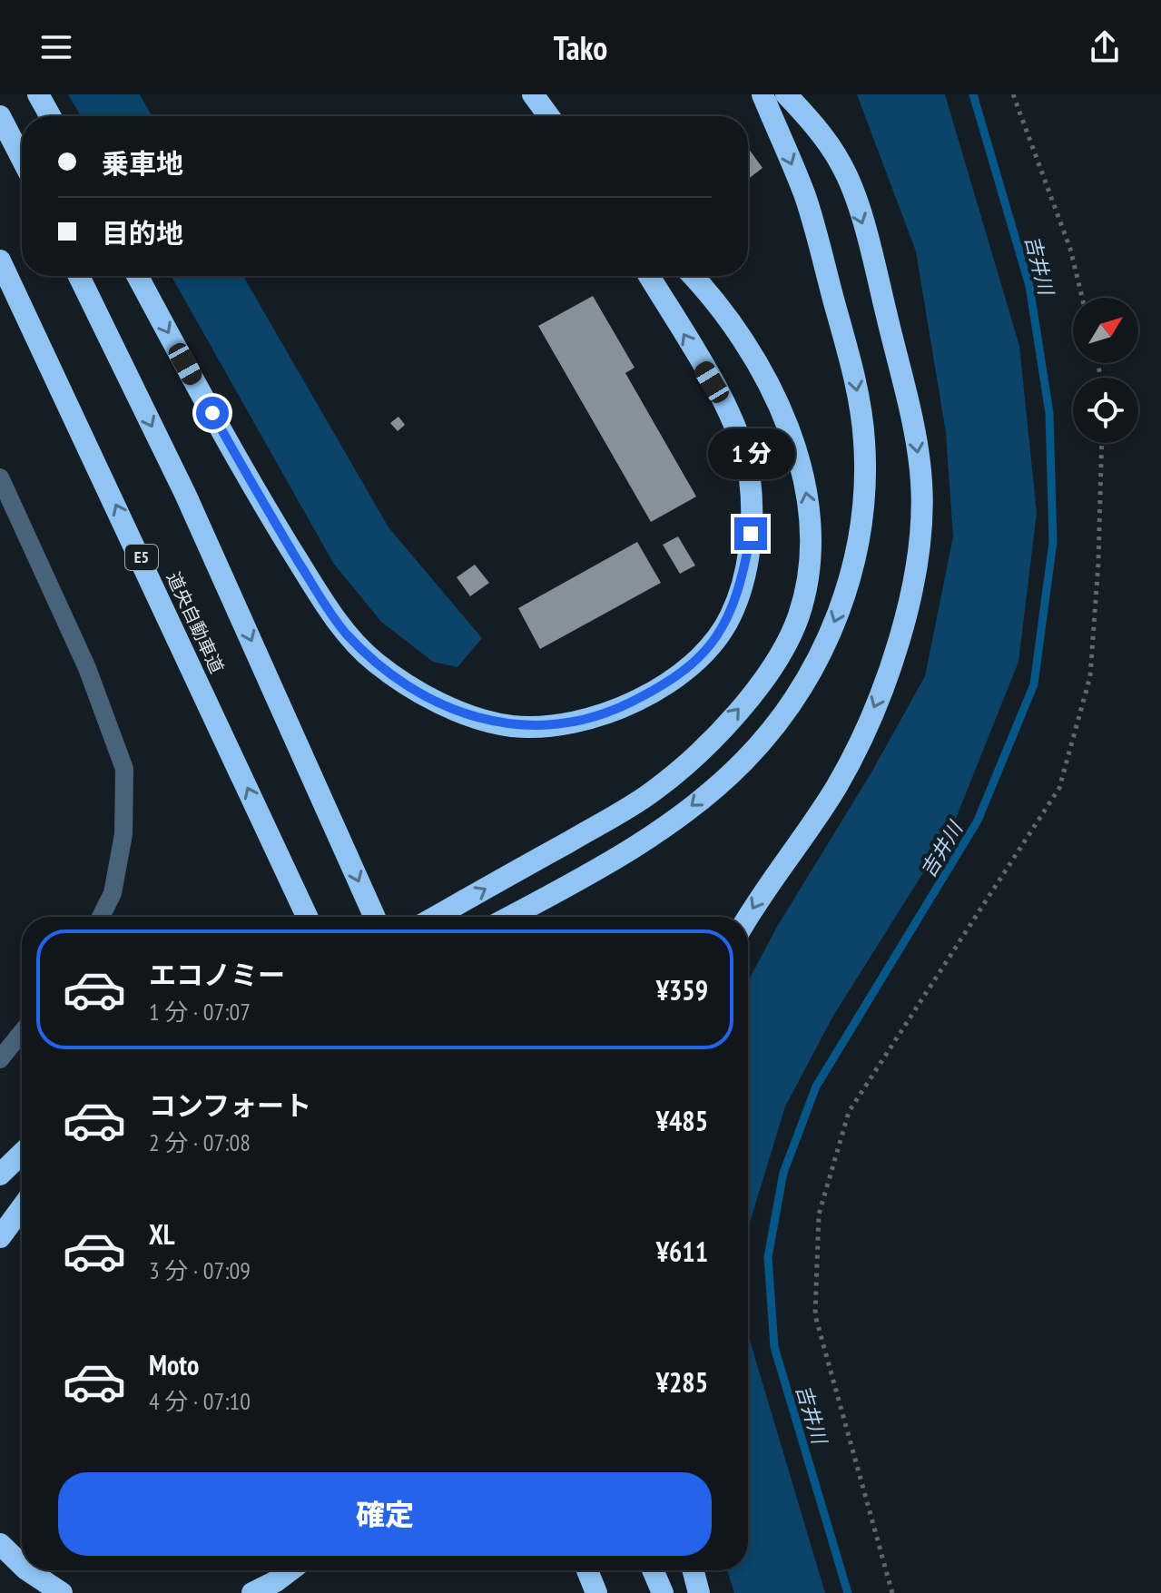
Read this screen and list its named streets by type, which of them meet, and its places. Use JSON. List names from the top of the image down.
{
  "streets": {
    "highway": ["E5", "道央自動車道"]
  },
  "water": ["吉井川"],
  "north": "top right",
  "page": {
    "header": "Tako",
    "banner": ["乗車地", "目的地"],
    "bubble": "1 分",
    "list": [
      {
        "name": "エコノミー",
        "note": "1 分 · 07:07",
        "value": "¥359"
      },
      {
        "name": "コンフォート",
        "note": "2 分 · 07:08",
        "value": "¥485"
      },
      {
        "name": "XL",
        "note": "3 分 · 07:09",
        "value": "¥611"
      },
      {
        "name": "Moto",
        "note": "4 分 · 07:10",
        "value": "¥285"
      }
    ],
    "buttons": "確定"
  }
}
